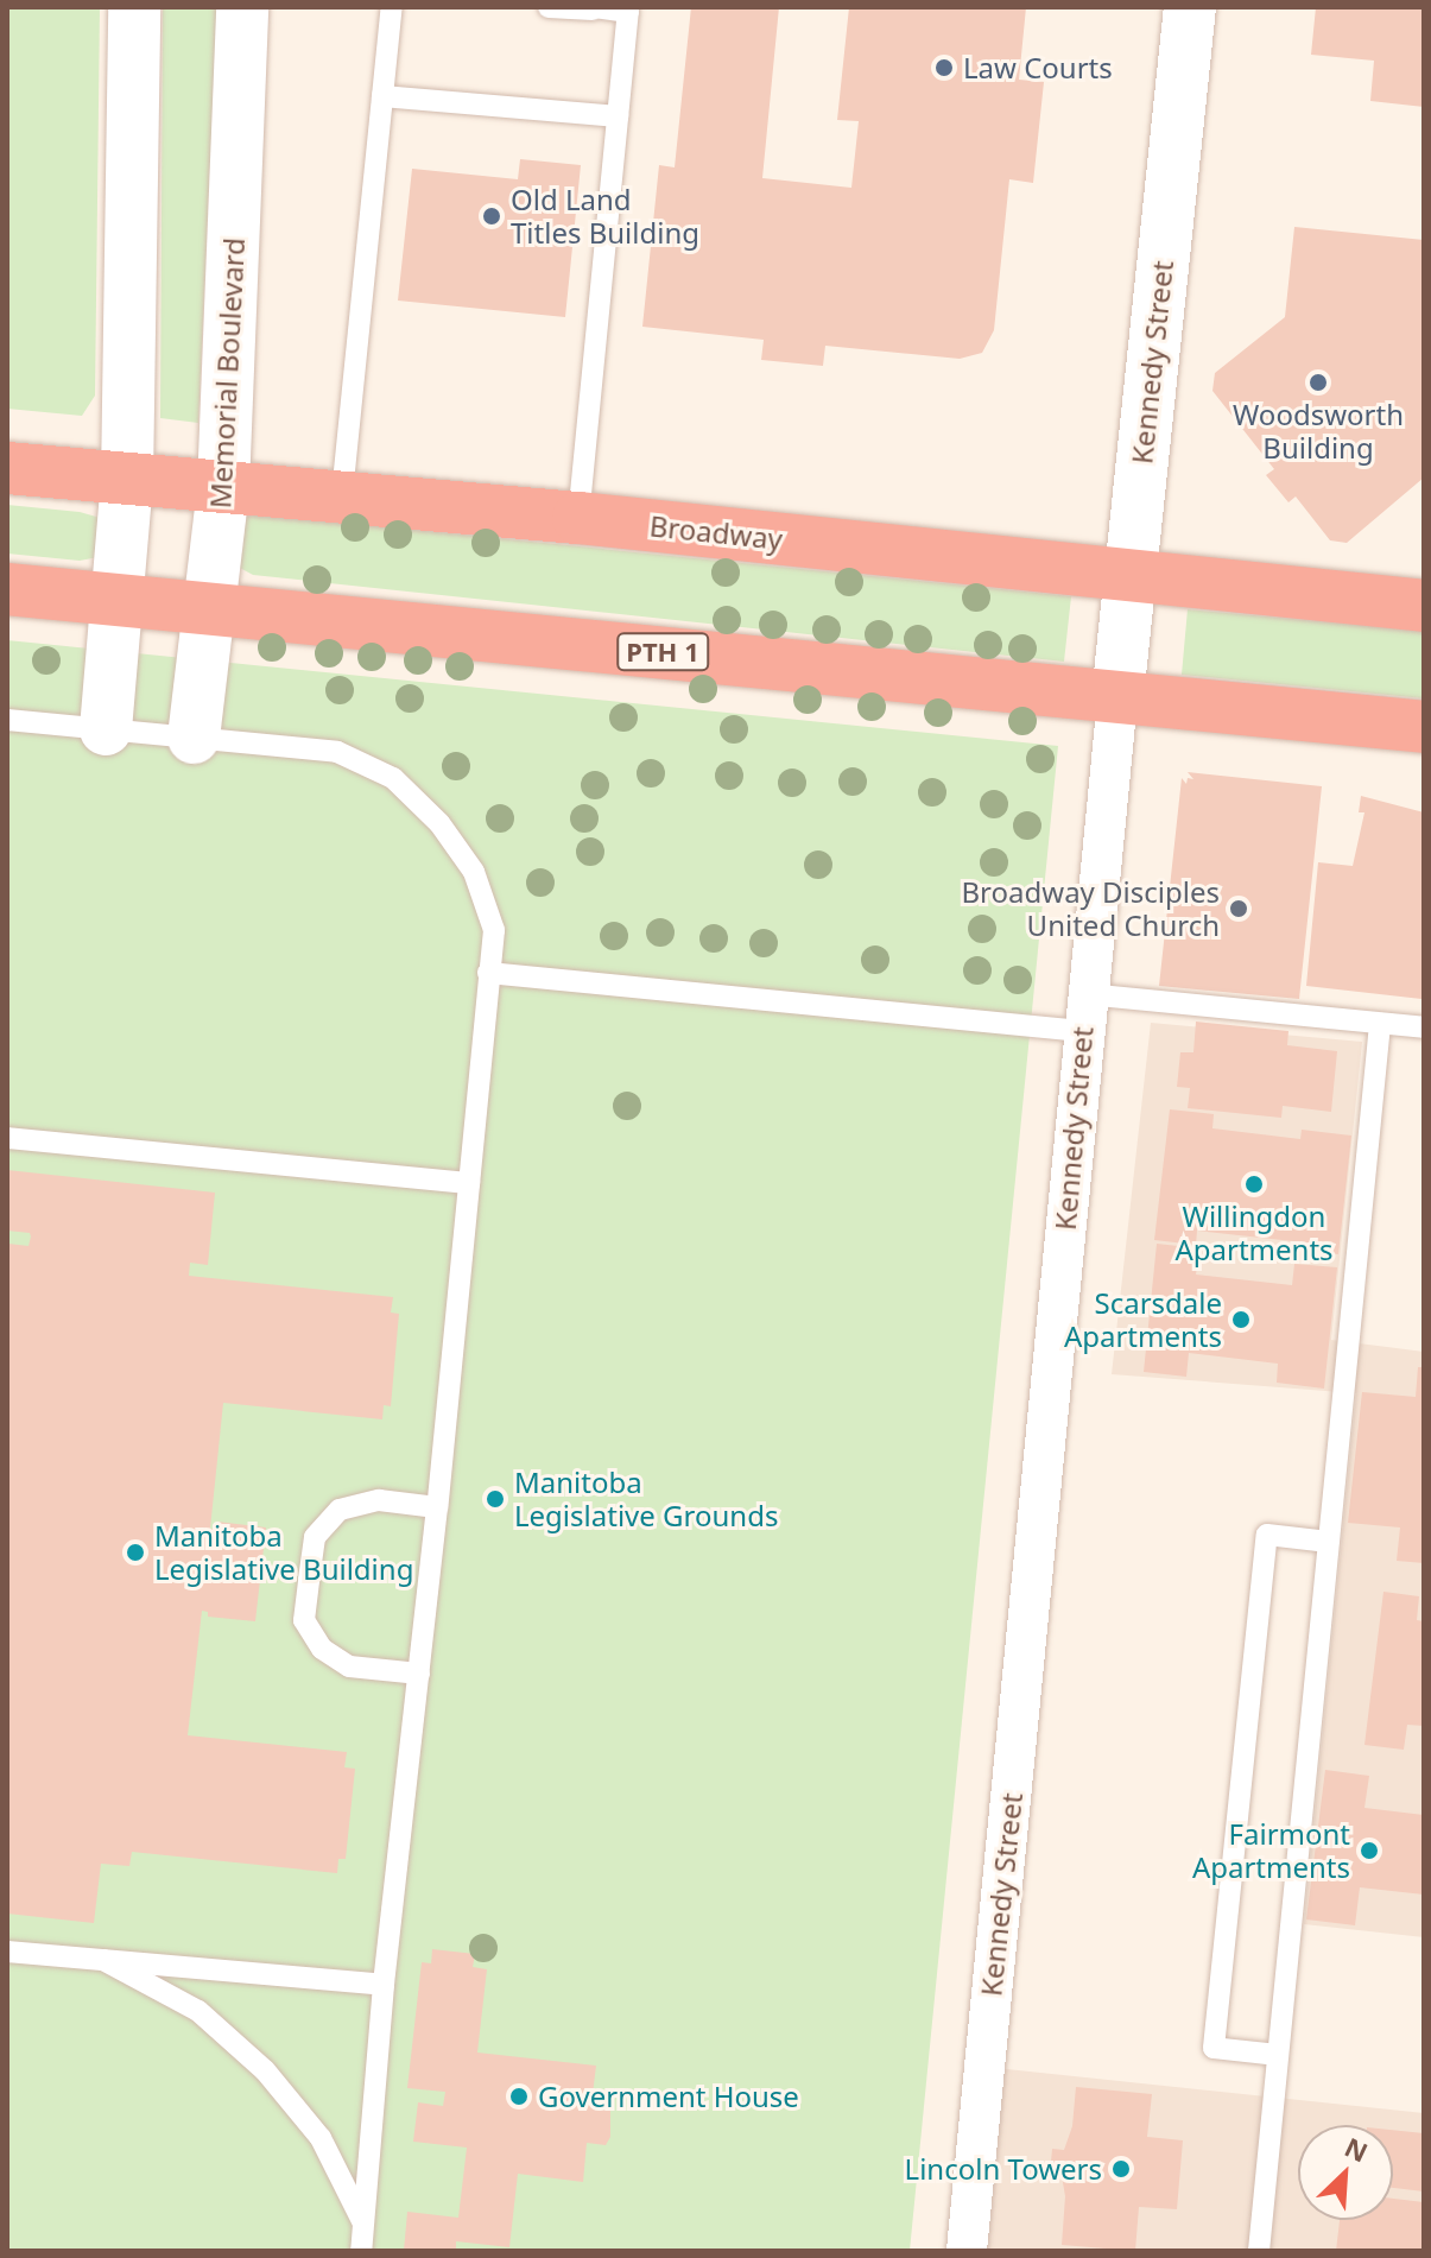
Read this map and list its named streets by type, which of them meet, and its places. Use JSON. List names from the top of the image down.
{
  "streets": {
    "highway": ["Broadway", "PTH 1"],
    "street": ["Kennedy Street", "Memorial Boulevard"]
  },
  "crossings": [
    ["Kennedy Street", "Broadway"],
    ["Kennedy Street", "PTH 1"],
    ["Memorial Boulevard", "Broadway"],
    ["Memorial Boulevard", "PTH 1"]
  ],
  "places": [
    "Law Courts",
    "Old Land Titles Building",
    "Woodsworth Building",
    "Broadway Disciples United Church",
    "Willingdon Apartments",
    "Scarsdale Apartments",
    "Manitoba Legislative Grounds",
    "Manitoba Legislative Building",
    "Fairmont Apartments",
    "Government House",
    "Lincoln Towers"
  ],
  "north": "top right"
}
